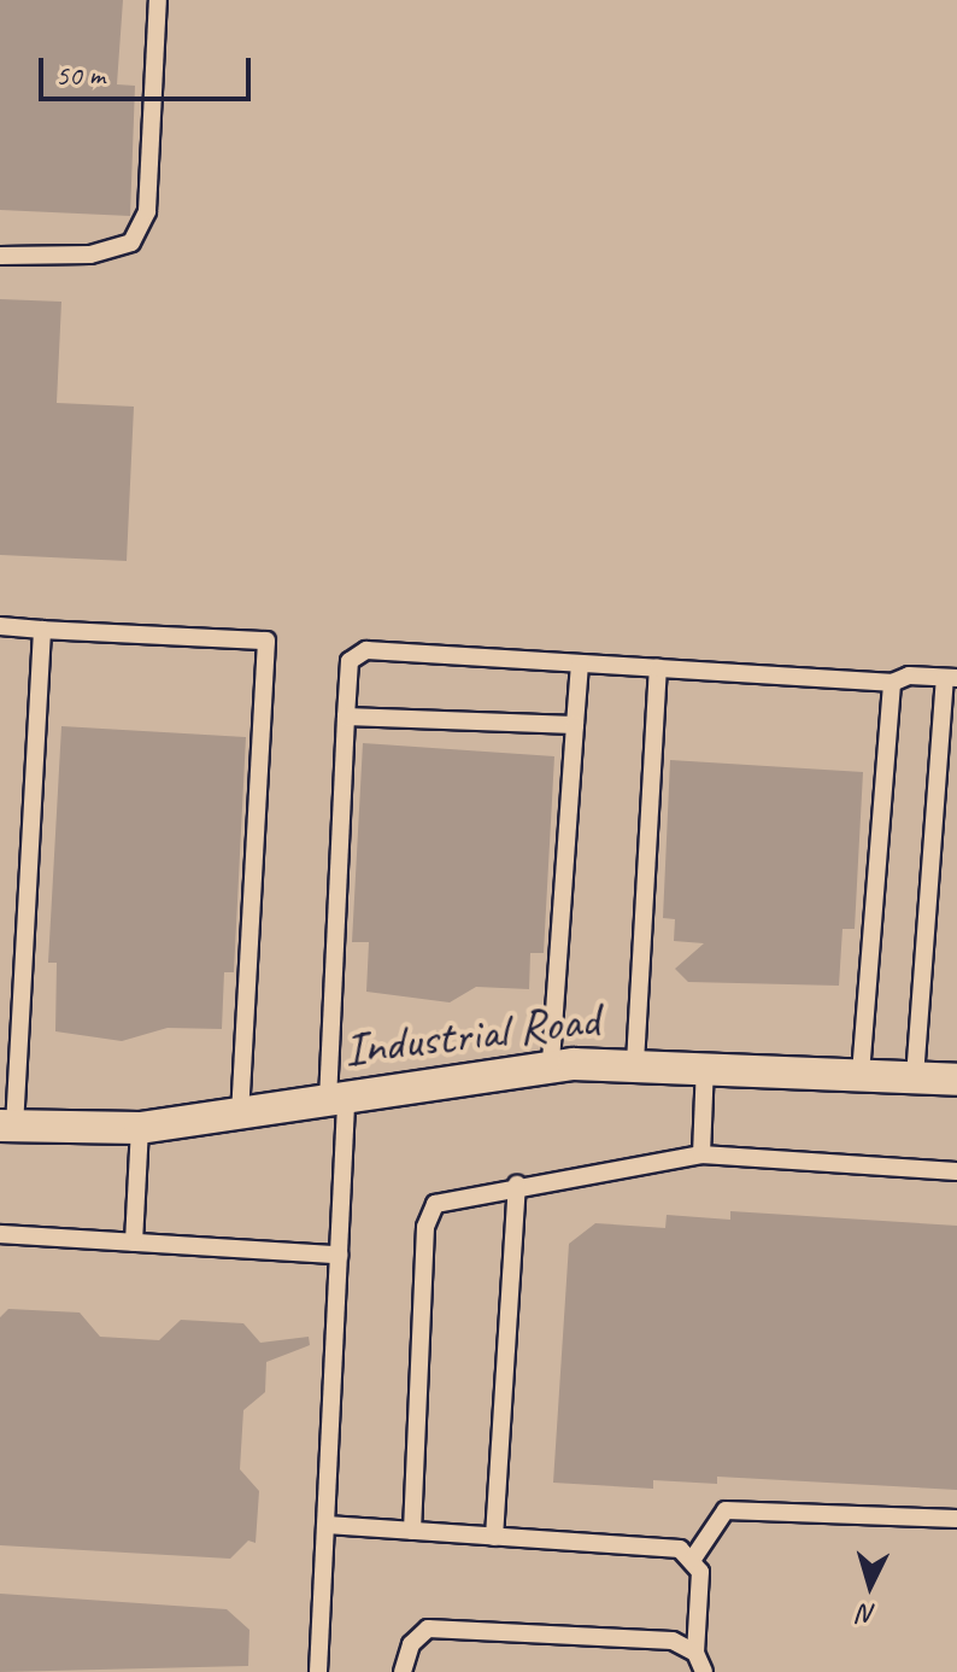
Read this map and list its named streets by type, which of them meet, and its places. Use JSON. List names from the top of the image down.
{
  "streets": {
    "street": ["Industrial Road"]
  },
  "scale_bar": "50 m",
  "north": "bottom"
}
